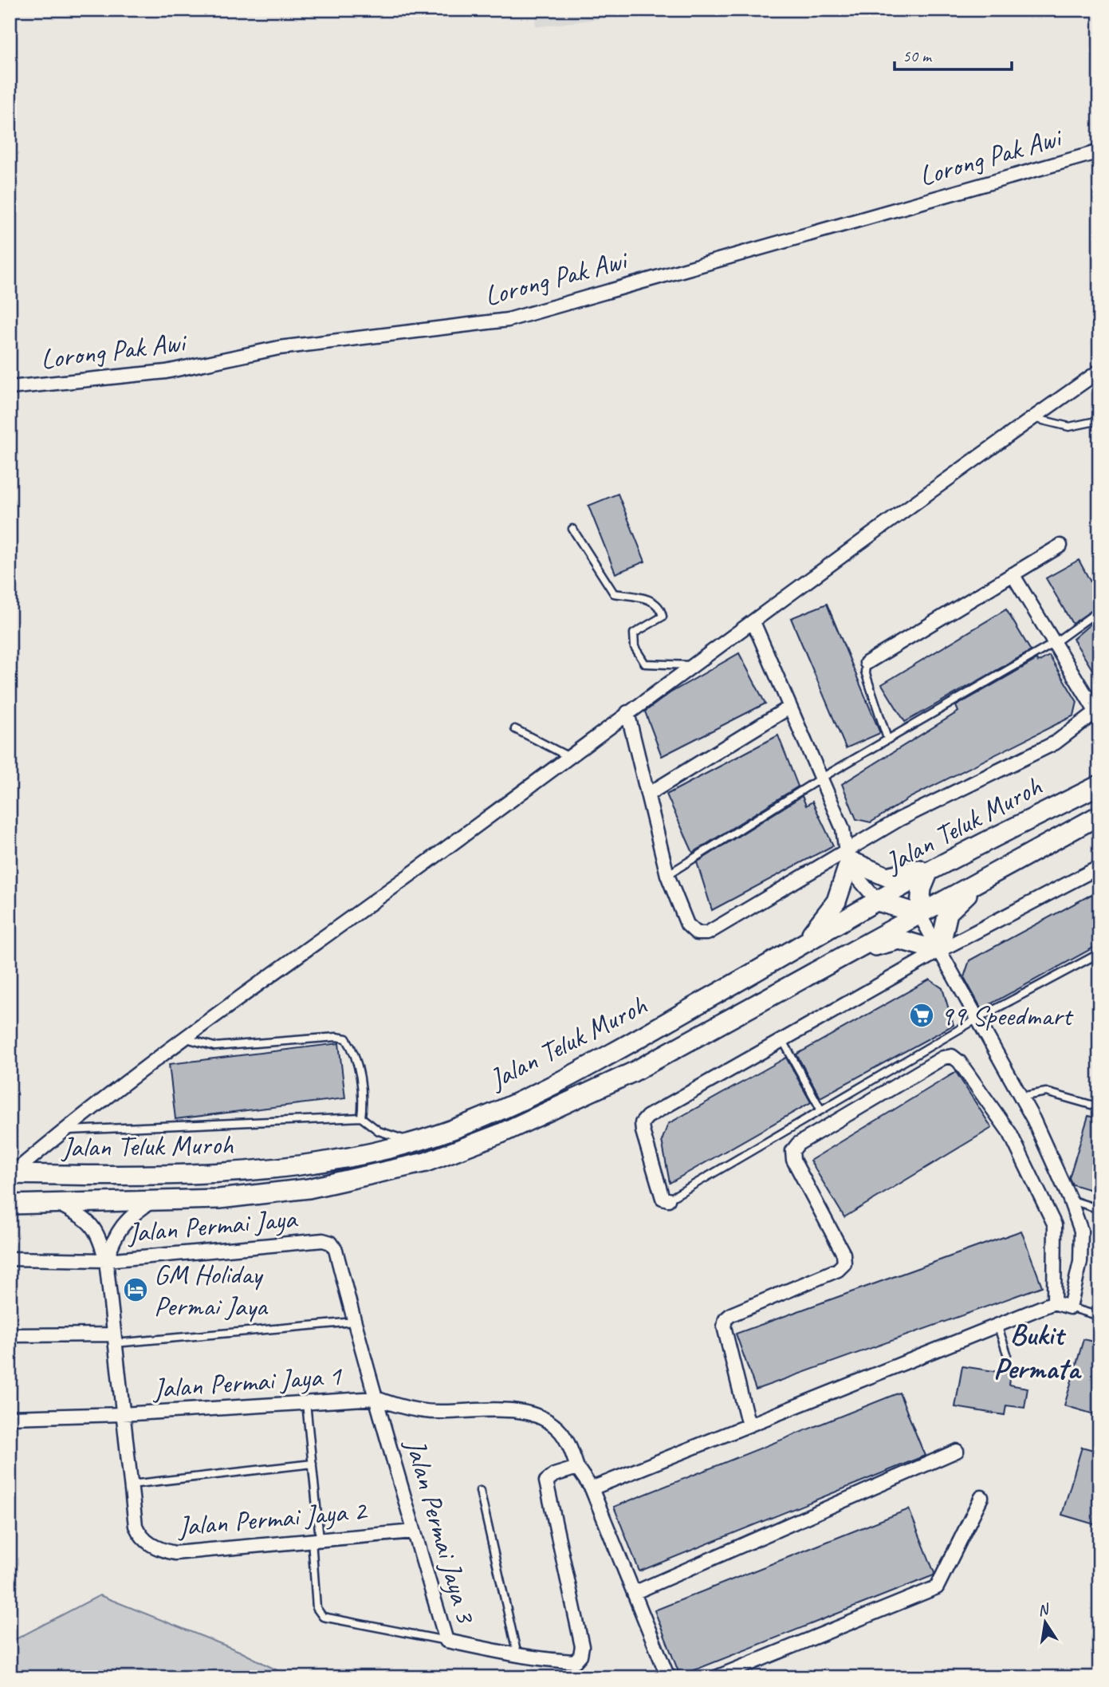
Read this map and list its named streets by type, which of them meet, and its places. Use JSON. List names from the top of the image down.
{
  "streets": {
    "main road": ["Jalan Teluk Muroh"],
    "street": [
      "Lorong Pak Awi",
      "Jalan Permai Jaya",
      "Jalan Permai Jaya 1",
      "Jalan Permai Jaya 2",
      "Jalan Permai Jaya 3"
    ]
  },
  "crossings": [
    ["Jalan Permai Jaya", "Jalan Permai Jaya 3"],
    ["Jalan Permai Jaya 1", "Jalan Permai Jaya 3"],
    ["Jalan Permai Jaya 2", "Jalan Permai Jaya 3"]
  ],
  "districts": ["Bukit Permata"],
  "places": {
    "supermarket": ["99 Speedmart"],
    "hotel": ["GM Holiday Permai Jaya"]
  },
  "scale_bar": "50 m",
  "north": "top"
}
